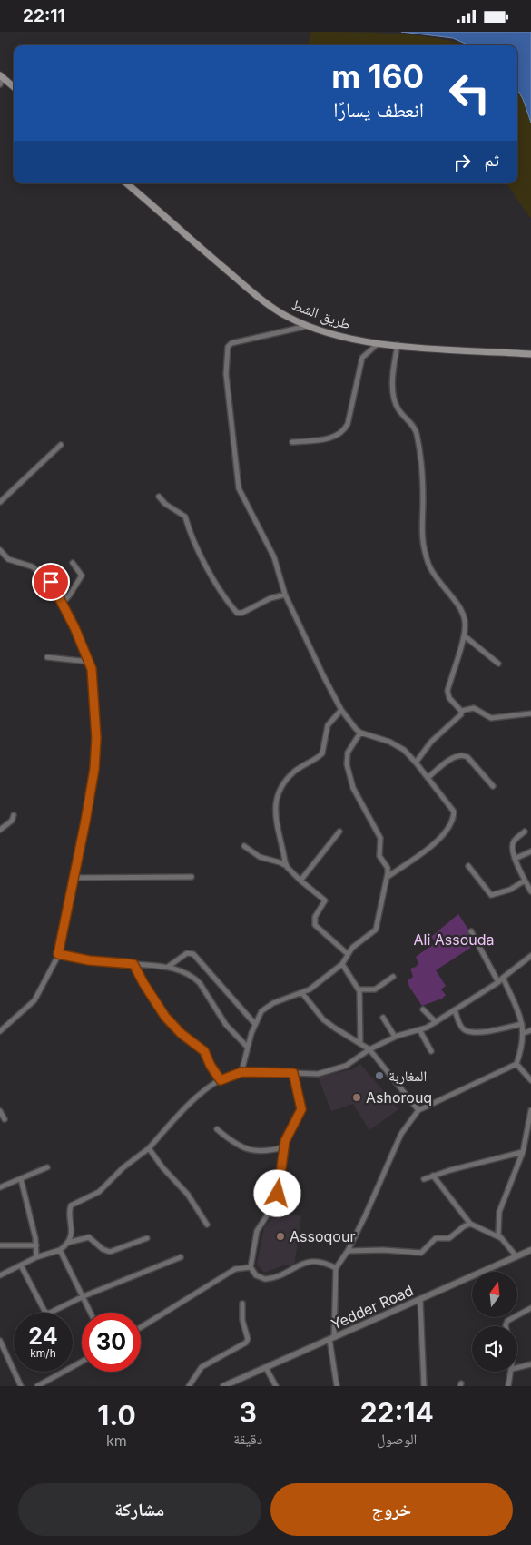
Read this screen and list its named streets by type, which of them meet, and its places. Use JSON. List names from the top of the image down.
{
  "streets": {
    "main road": ["طريق الشط"],
    "street": ["Yedder Road"]
  },
  "parks": ["Ali Assouda"],
  "places": ["المغاربة", "Ashorouq", "Assoqour"],
  "north": "top",
  "page": {
    "status": "22:11",
    "turn": ["160 m", "انعطف يسارًا"],
    "then": "ثم",
    "speed": "24 km/h",
    "limit": "30",
    "eta": [
      "22:14",
      "الوصول",
      "3",
      "دقيقة",
      "1.0",
      "km"
    ],
    "buttons": ["خروج", "مشاركة"]
  }
}
